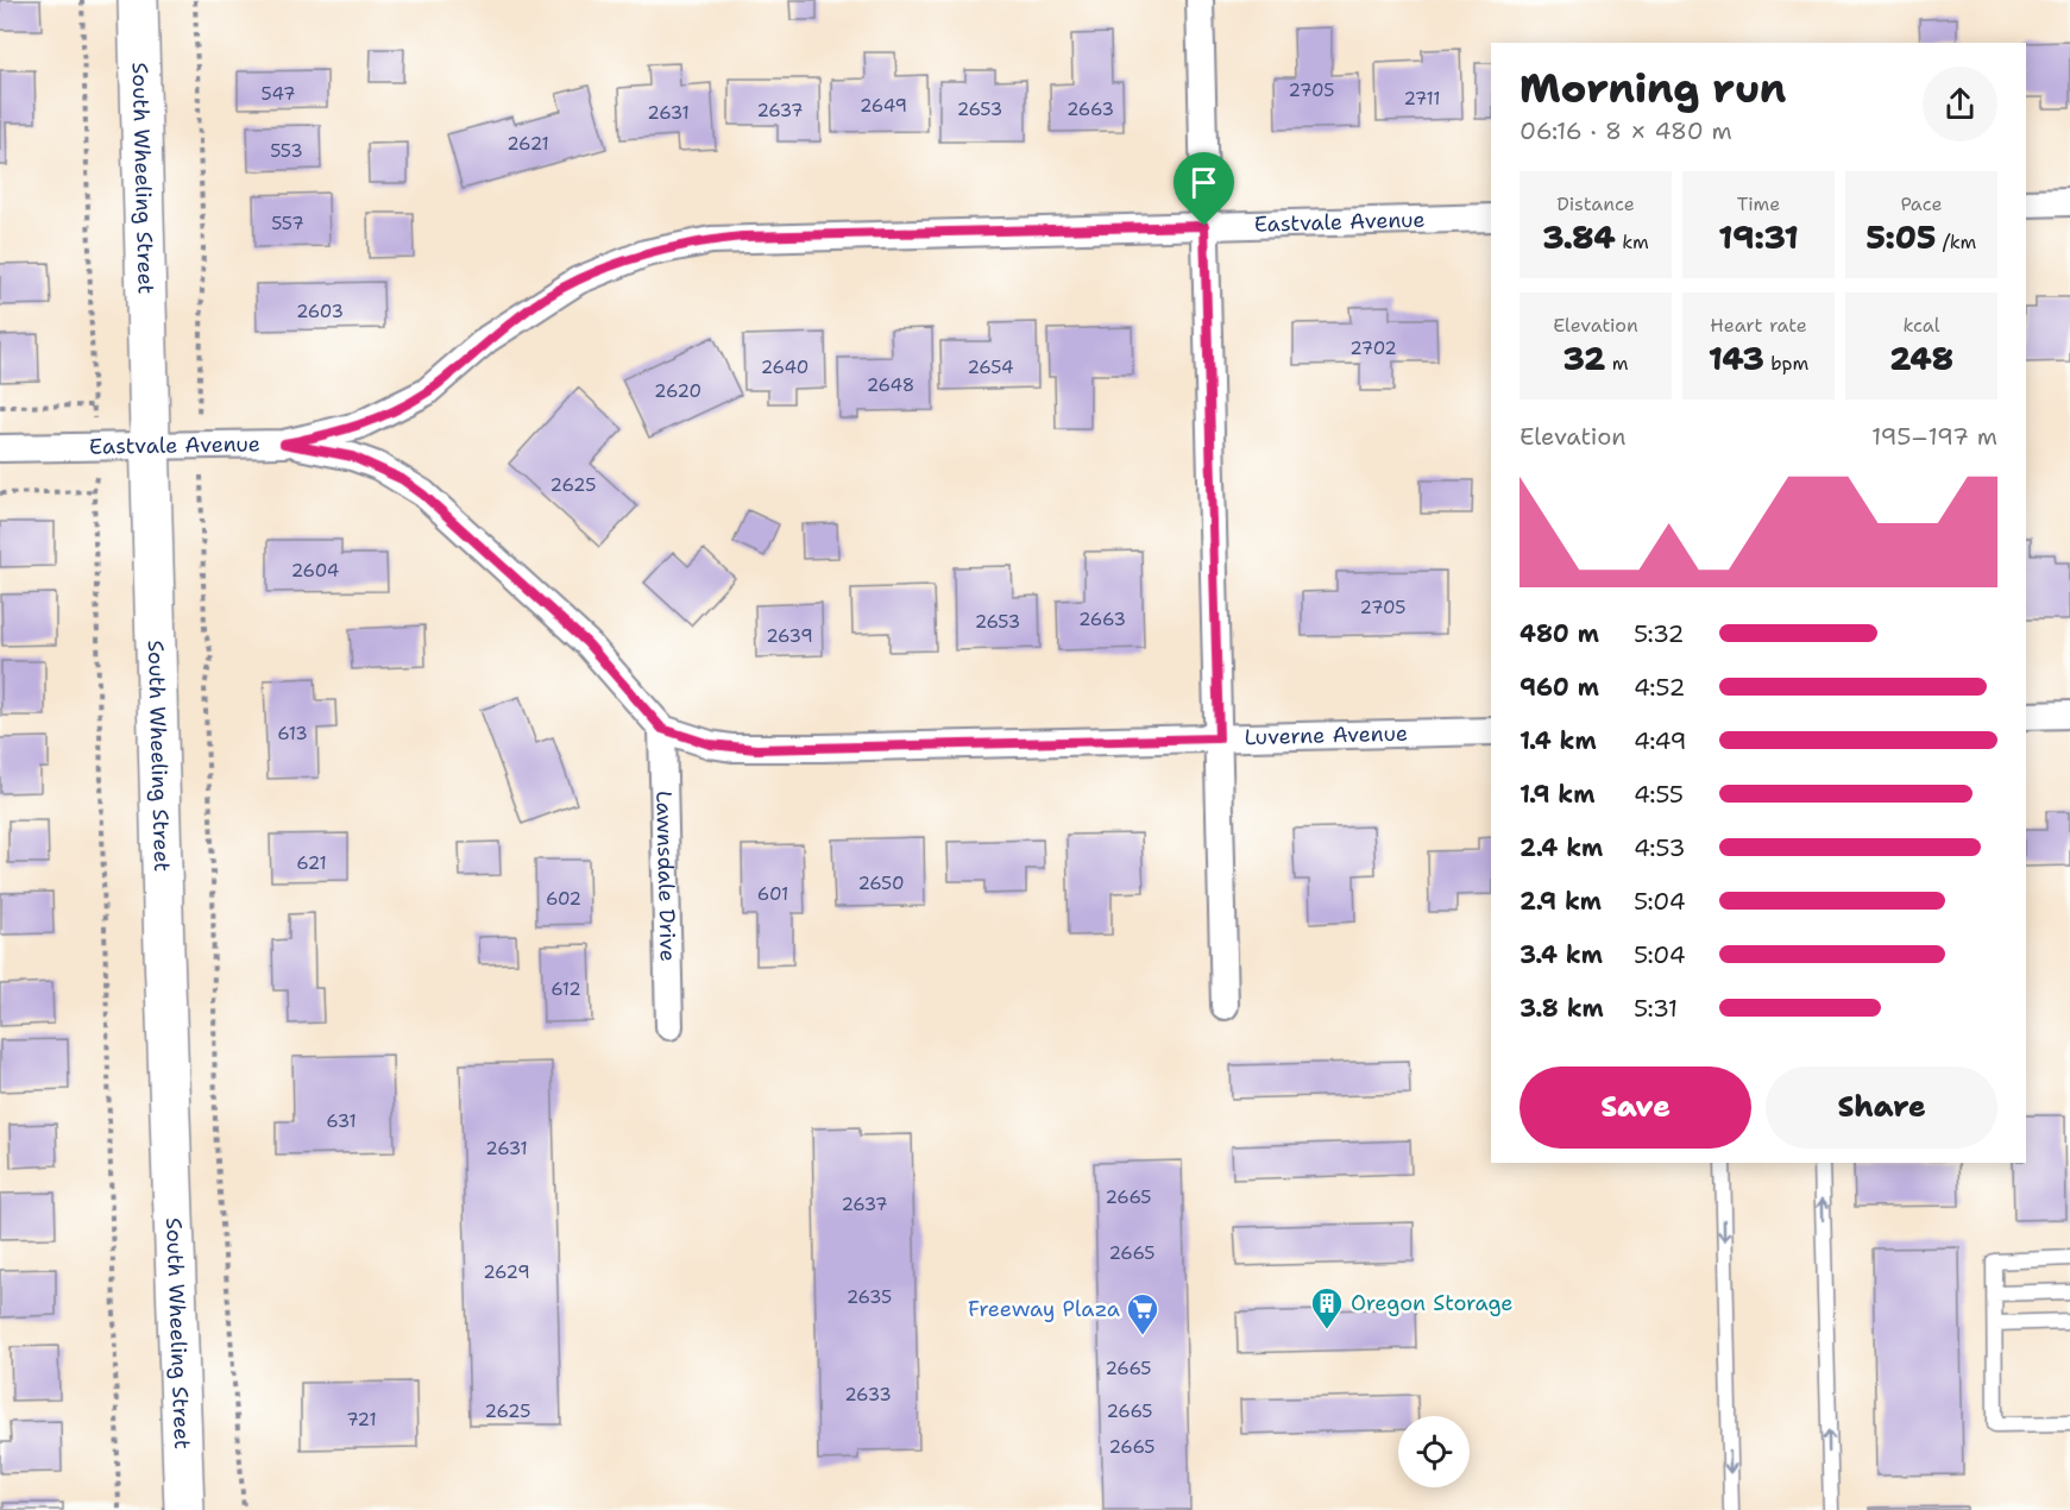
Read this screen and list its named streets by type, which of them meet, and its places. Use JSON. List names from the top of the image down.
{
  "streets": {
    "main road": ["South Wheeling Street"],
    "street": ["Eastvale Avenue", "Luverne Avenue", "Lawnsdale Drive"]
  },
  "crossings": [
    ["South Wheeling Street", "Eastvale Avenue"],
    ["Luverne Avenue", "Lawnsdale Drive"]
  ],
  "places": {
    "building": ["Oregon Storage"],
    "supermarket": ["Freeway Plaza"]
  },
  "house_numbers": [
    "2705",
    "547",
    "2711",
    "2649",
    "2653",
    "2663",
    "2637",
    "2631",
    "2621",
    "553",
    "557",
    "2603",
    "2702",
    "2640",
    "2654",
    "2648",
    "2620",
    "2625",
    "2604",
    "2705",
    "2663",
    "2653",
    "2639",
    "613",
    "621",
    "2650",
    "601",
    "602",
    "612",
    "631",
    "2631",
    "2665",
    "2637",
    "2665",
    "2629",
    "2635",
    "2665",
    "2633",
    "2625",
    "2665",
    "721",
    "2665"
  ],
  "page": {
    "heading": ["Morning run", "06:16 · 8 × 480 m"],
    "stats": [
      ["Distance", "3.84 km"],
      ["Time", "19:31"],
      ["Pace", "5:05 /km"],
      ["Elevation", "32 m"],
      ["Heart rate", "143 bpm"],
      ["kcal", "248"]
    ],
    "chart": ["Elevation", "195–197 m"],
    "list": [
      {
        "name": "480 m",
        "note": "5:32"
      },
      {
        "name": "960 m",
        "note": "4:52"
      },
      {
        "name": "1.4 km",
        "note": "4:49"
      },
      {
        "name": "1.9 km",
        "note": "4:55"
      },
      {
        "name": "2.4 km",
        "note": "4:53"
      },
      {
        "name": "2.9 km",
        "note": "5:04"
      },
      {
        "name": "3.4 km",
        "note": "5:04"
      },
      {
        "name": "3.8 km",
        "note": "5:31"
      }
    ],
    "buttons": ["Save", "Share"]
  }
}
